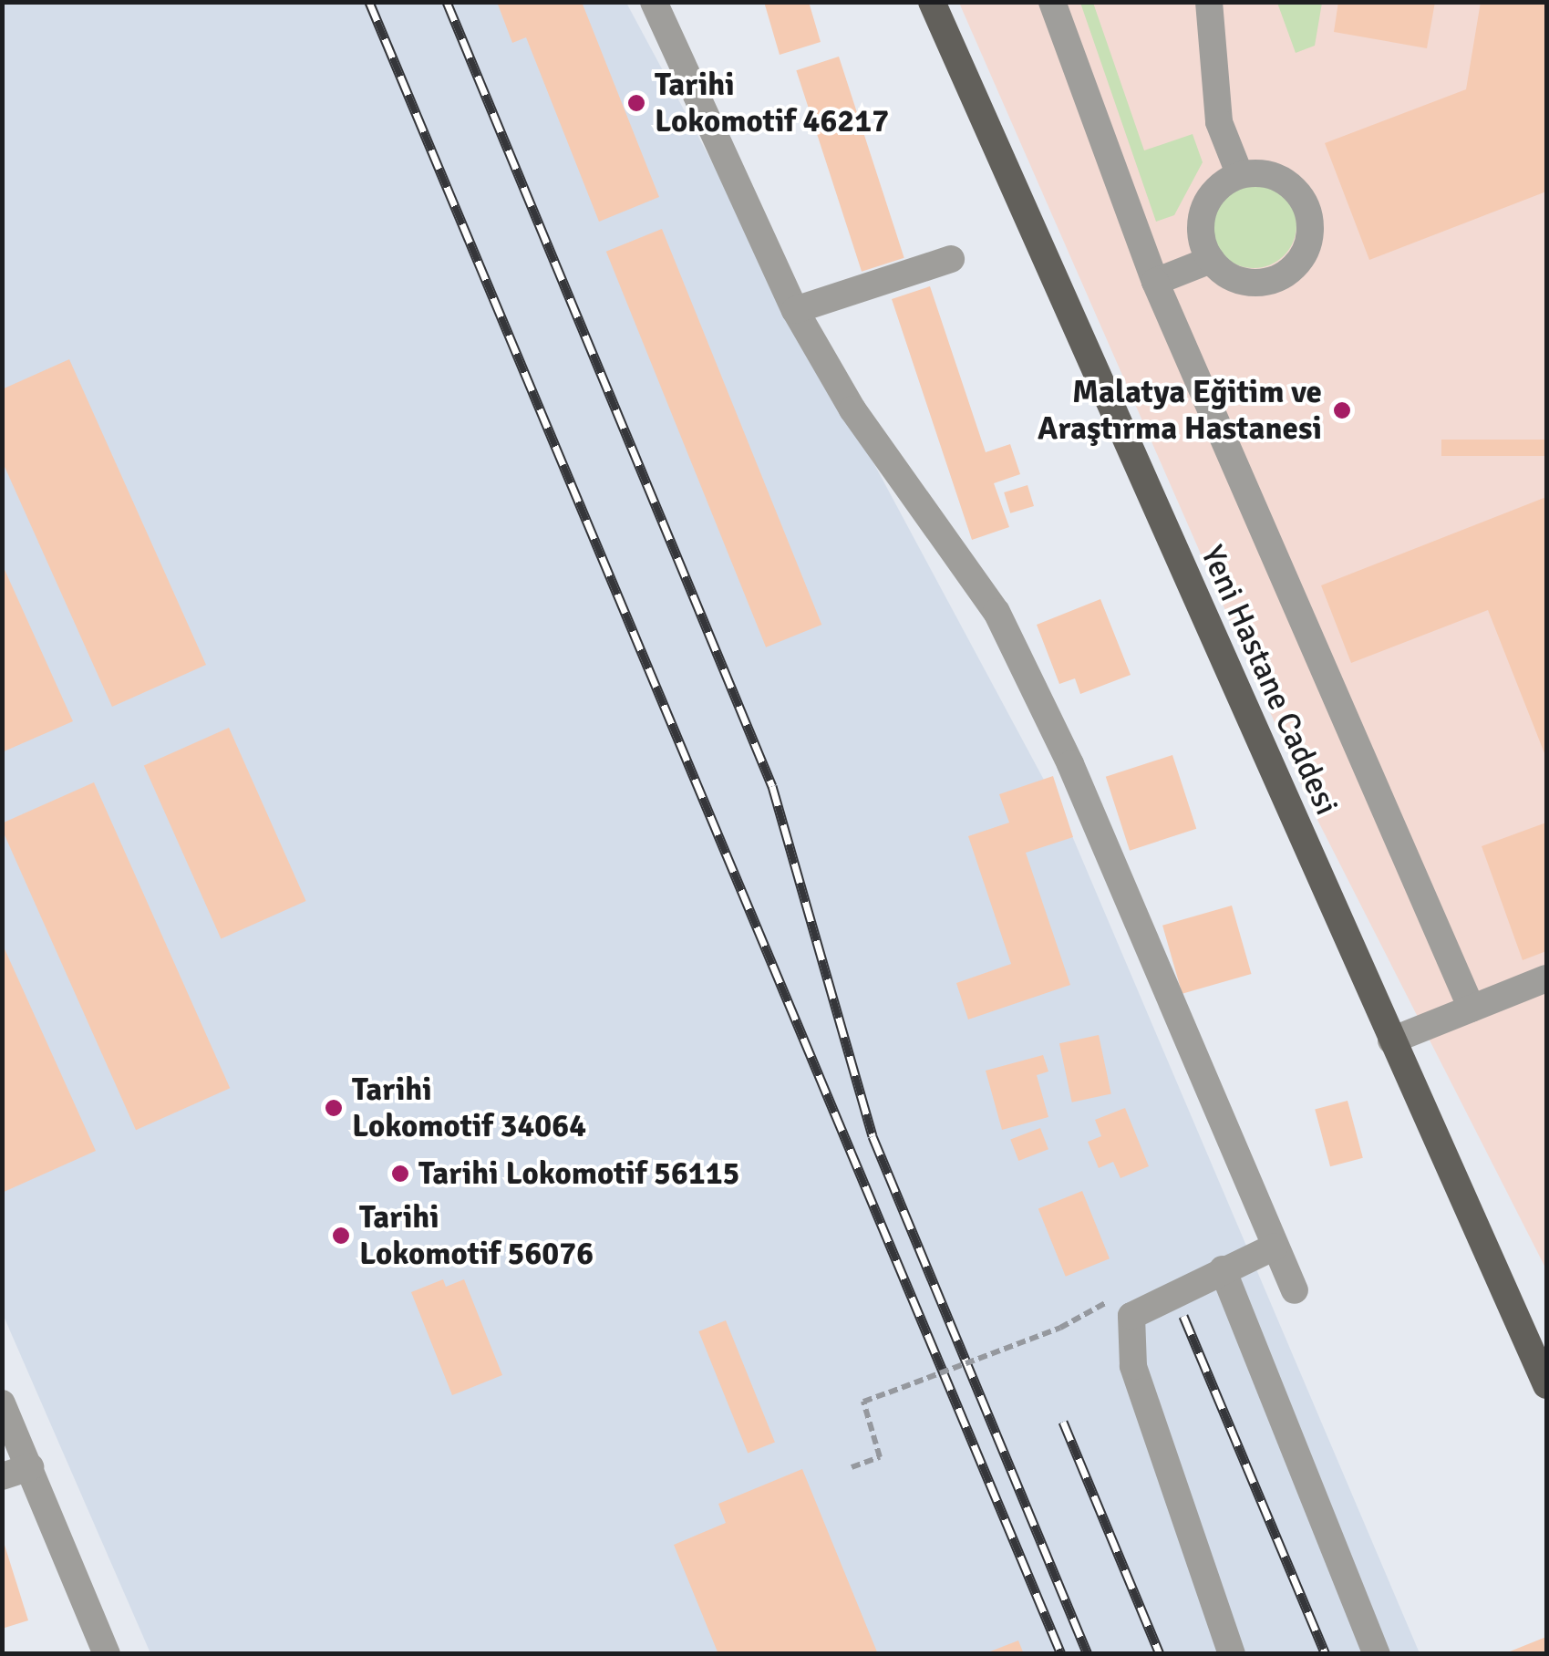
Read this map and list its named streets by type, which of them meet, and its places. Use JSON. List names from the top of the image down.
{
  "streets": {
    "main road": ["Yeni Hastane Caddesi"]
  },
  "places": [
    "Tarihi Lokomotif 46217",
    "Malatya Eğitim ve Araştırma Hastanesi",
    "Tarihi Lokomotif 34064",
    "Tarihi Lokomotif 56115",
    "Tarihi Lokomotif 56076"
  ]
}
